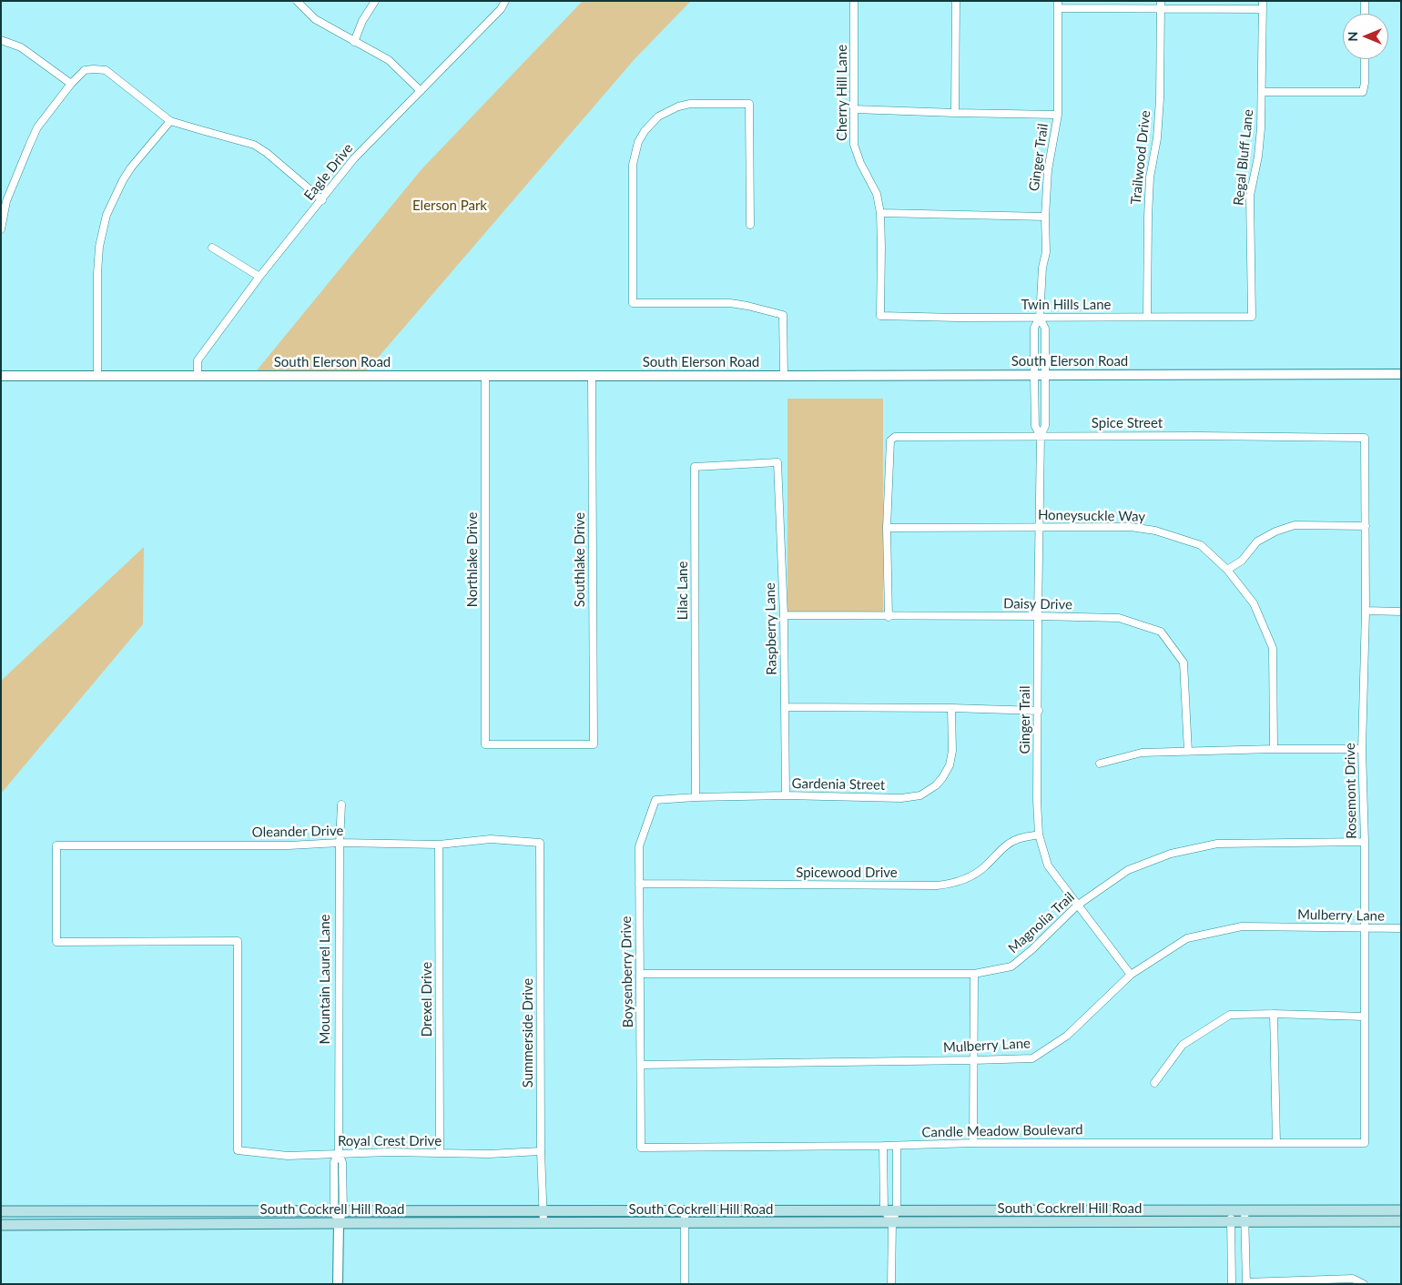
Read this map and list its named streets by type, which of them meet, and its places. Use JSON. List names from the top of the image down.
{
  "streets": {
    "main road": ["South Cockrell Hill Road"],
    "street": [
      "Cherry Hill Lane",
      "Ginger Trail",
      "Trailwood Drive",
      "Regal Bluff Lane",
      "Eagle Drive",
      "Twin Hills Lane",
      "South Elerson Road",
      "Spice Street",
      "Honeysuckle Way",
      "Northlake Drive",
      "Southlake Drive",
      "Lilac Lane",
      "Daisy Drive",
      "Raspberry Lane",
      "Gardenia Street",
      "Rosemont Drive",
      "Oleander Drive",
      "Spicewood Drive",
      "Mulberry Lane",
      "Magnolia Trail",
      "Boysenberry Drive",
      "Mountain Laurel Lane",
      "Drexel Drive",
      "Summerside Drive",
      "Candle Meadow Boulevard",
      "Royal Crest Drive"
    ]
  },
  "crossings": [
    ["Cherry Hill Lane", "Twin Hills Lane"],
    ["Ginger Trail", "Twin Hills Lane"],
    ["Ginger Trail", "South Elerson Road"],
    ["Ginger Trail", "Spice Street"],
    ["Ginger Trail", "Honeysuckle Way"],
    ["Ginger Trail", "Daisy Drive"],
    ["Ginger Trail", "Spicewood Drive"],
    ["Ginger Trail", "Mulberry Lane"],
    ["Ginger Trail", "Magnolia Trail"],
    ["Trailwood Drive", "Twin Hills Lane"],
    ["Regal Bluff Lane", "Twin Hills Lane"],
    ["Eagle Drive", "South Elerson Road"],
    ["South Elerson Road", "Northlake Drive"],
    ["South Elerson Road", "Southlake Drive"],
    ["Spice Street", "Honeysuckle Way"],
    ["Spice Street", "Rosemont Drive"],
    ["Northlake Drive", "Southlake Drive"],
    ["Lilac Lane", "Raspberry Lane"],
    ["Lilac Lane", "Gardenia Street"],
    ["Daisy Drive", "Raspberry Lane"],
    ["Raspberry Lane", "Gardenia Street"],
    ["Gardenia Street", "Boysenberry Drive"],
    ["Rosemont Drive", "Mulberry Lane"],
    ["Rosemont Drive", "Magnolia Trail"],
    ["Rosemont Drive", "Candle Meadow Boulevard"],
    ["Oleander Drive", "Mountain Laurel Lane"],
    ["Oleander Drive", "Drexel Drive"],
    ["Oleander Drive", "Summerside Drive"],
    ["Oleander Drive", "Royal Crest Drive"],
    ["Spicewood Drive", "Boysenberry Drive"],
    ["Mulberry Lane", "Boysenberry Drive"],
    ["Magnolia Trail", "Boysenberry Drive"],
    ["Boysenberry Drive", "Candle Meadow Boulevard"],
    ["Mountain Laurel Lane", "Royal Crest Drive"],
    ["Mountain Laurel Lane", "South Cockrell Hill Road"],
    ["Drexel Drive", "Royal Crest Drive"],
    ["Summerside Drive", "Royal Crest Drive"],
    ["Summerside Drive", "South Cockrell Hill Road"]
  ],
  "parks": ["Elerson Park"],
  "north": "left"
}
